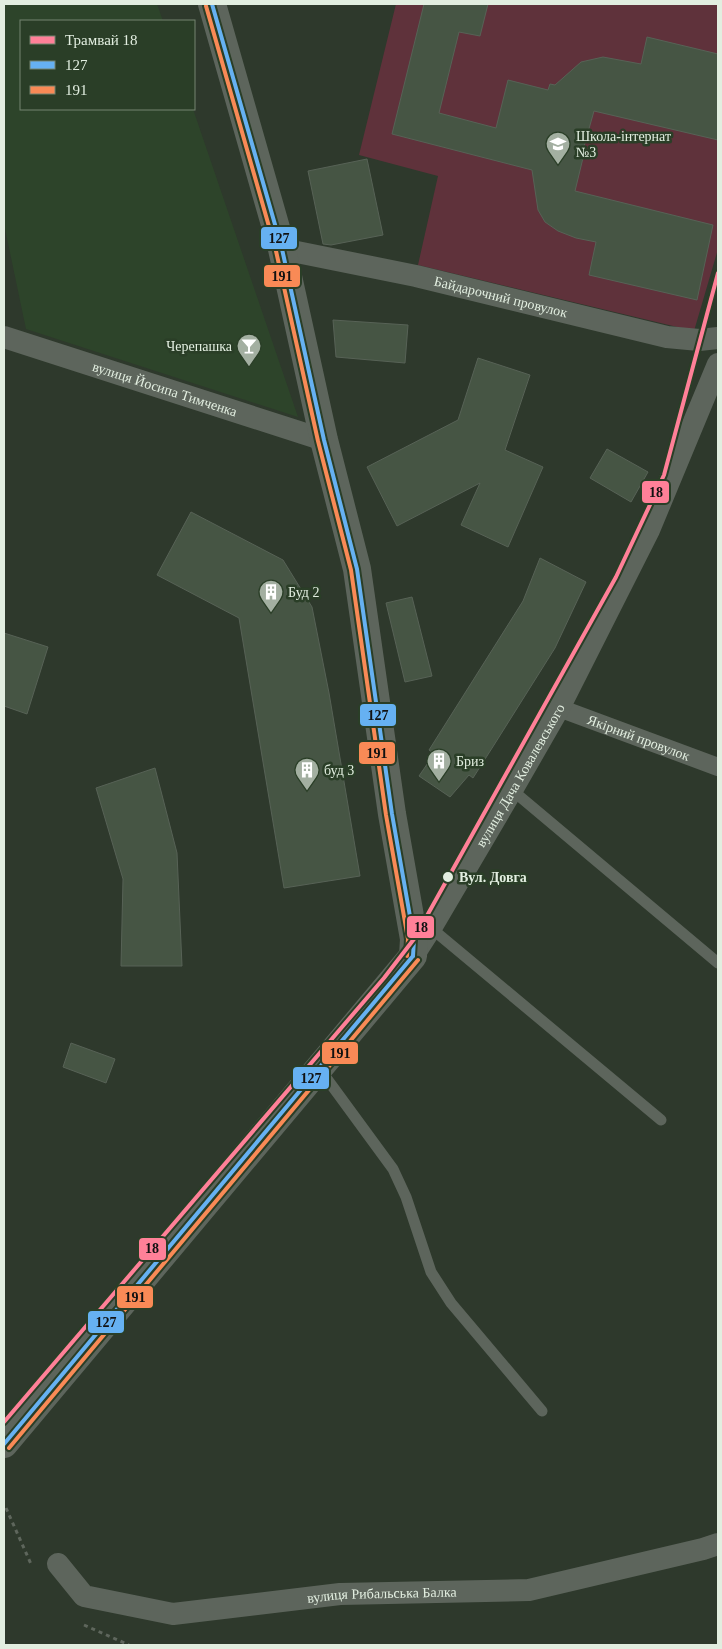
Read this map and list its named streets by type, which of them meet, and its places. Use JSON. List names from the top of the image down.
{
  "streets": {
    "street": [
      "Байдарочний провулок",
      "вулиця Йосипа Тимченка",
      "Якірний провулок",
      "вулиця Дача Ковалевського",
      "вулиця Рибальська Балка"
    ]
  },
  "crossings": [
    ["Якірний провулок", "вулиця Дача Ковалевського"]
  ],
  "places": {
    "school or university": ["Школа-інтернат №3"],
    "bar": ["Черепашка"],
    "building": ["Буд 2", "Бриз", "буд 3"],
    "other": ["Вул. Довга"]
  },
  "lines": ["transit line 127", "transit line 191", "tram line 18"],
  "legend": ["Трамвай 18", "127", "191"]
}
